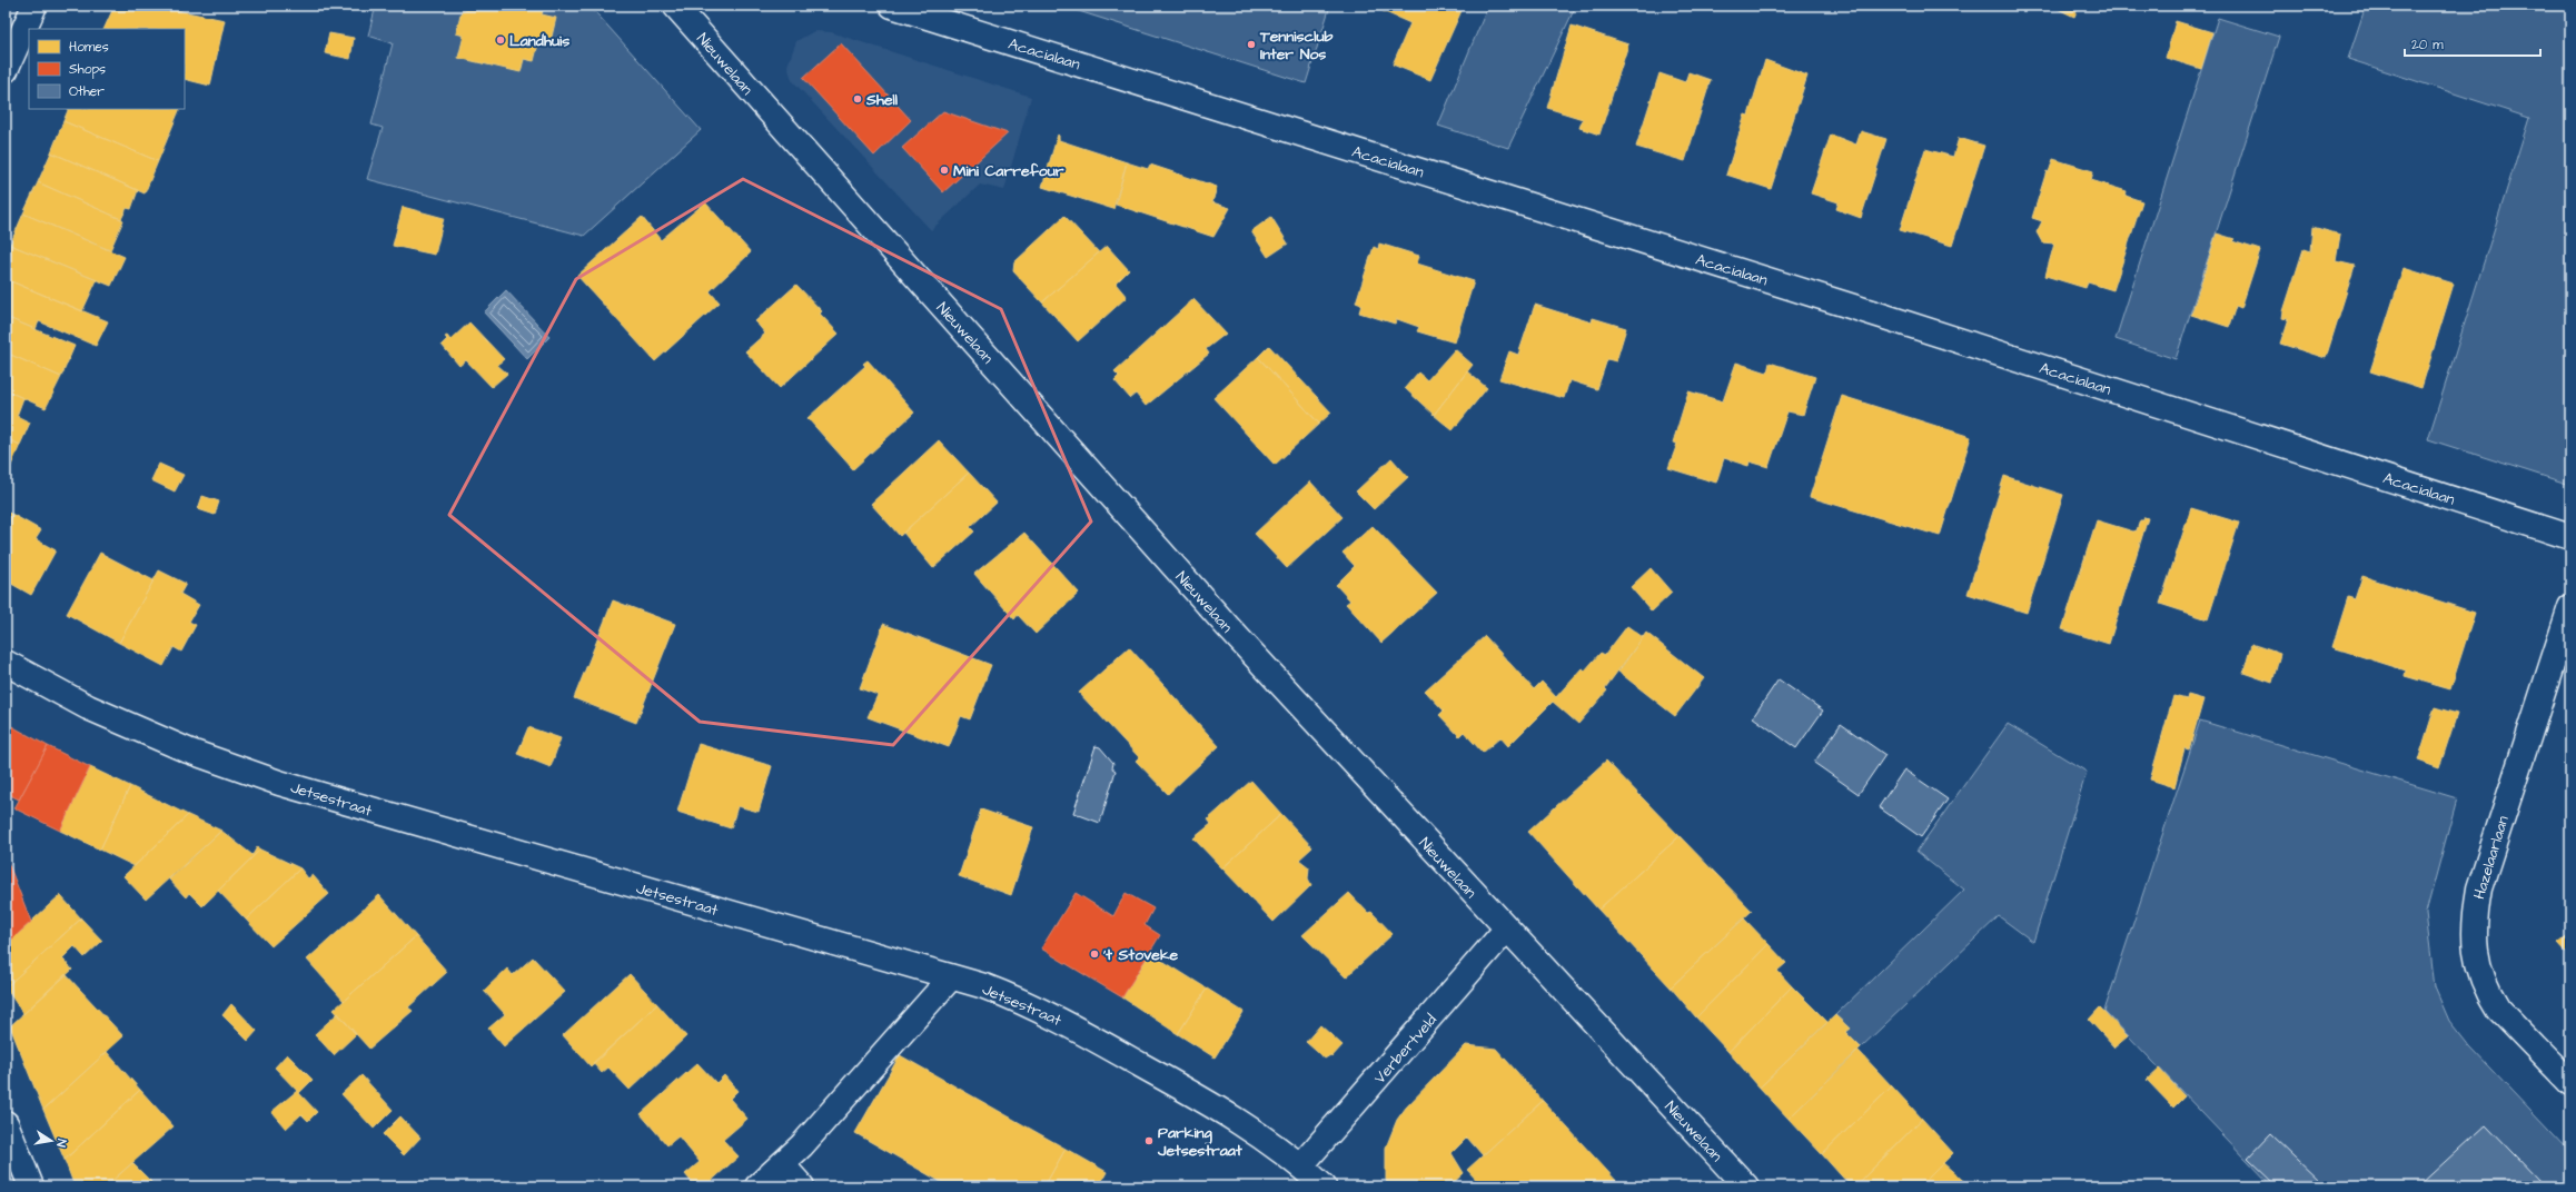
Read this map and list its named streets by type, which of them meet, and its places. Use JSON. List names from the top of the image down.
{
  "streets": {
    "street": [
      "Acacialaan",
      "Nieuwelaan",
      "Jetsestraat",
      "Hazelaarlaan",
      "Verbertveld"
    ]
  },
  "crossings": [
    ["Nieuwelaan", "Verbertveld"],
    ["Jetsestraat", "Verbertveld"]
  ],
  "places": [
    "Landhuis",
    "Tennisclub Inter Nos",
    "Shell",
    "Mini Carrefour",
    "'t Stoveke",
    "Parking Jetsestraat"
  ],
  "legend": ["Homes", "Shops", "Other"],
  "scale_bar": "20 m",
  "north": "right"
}
